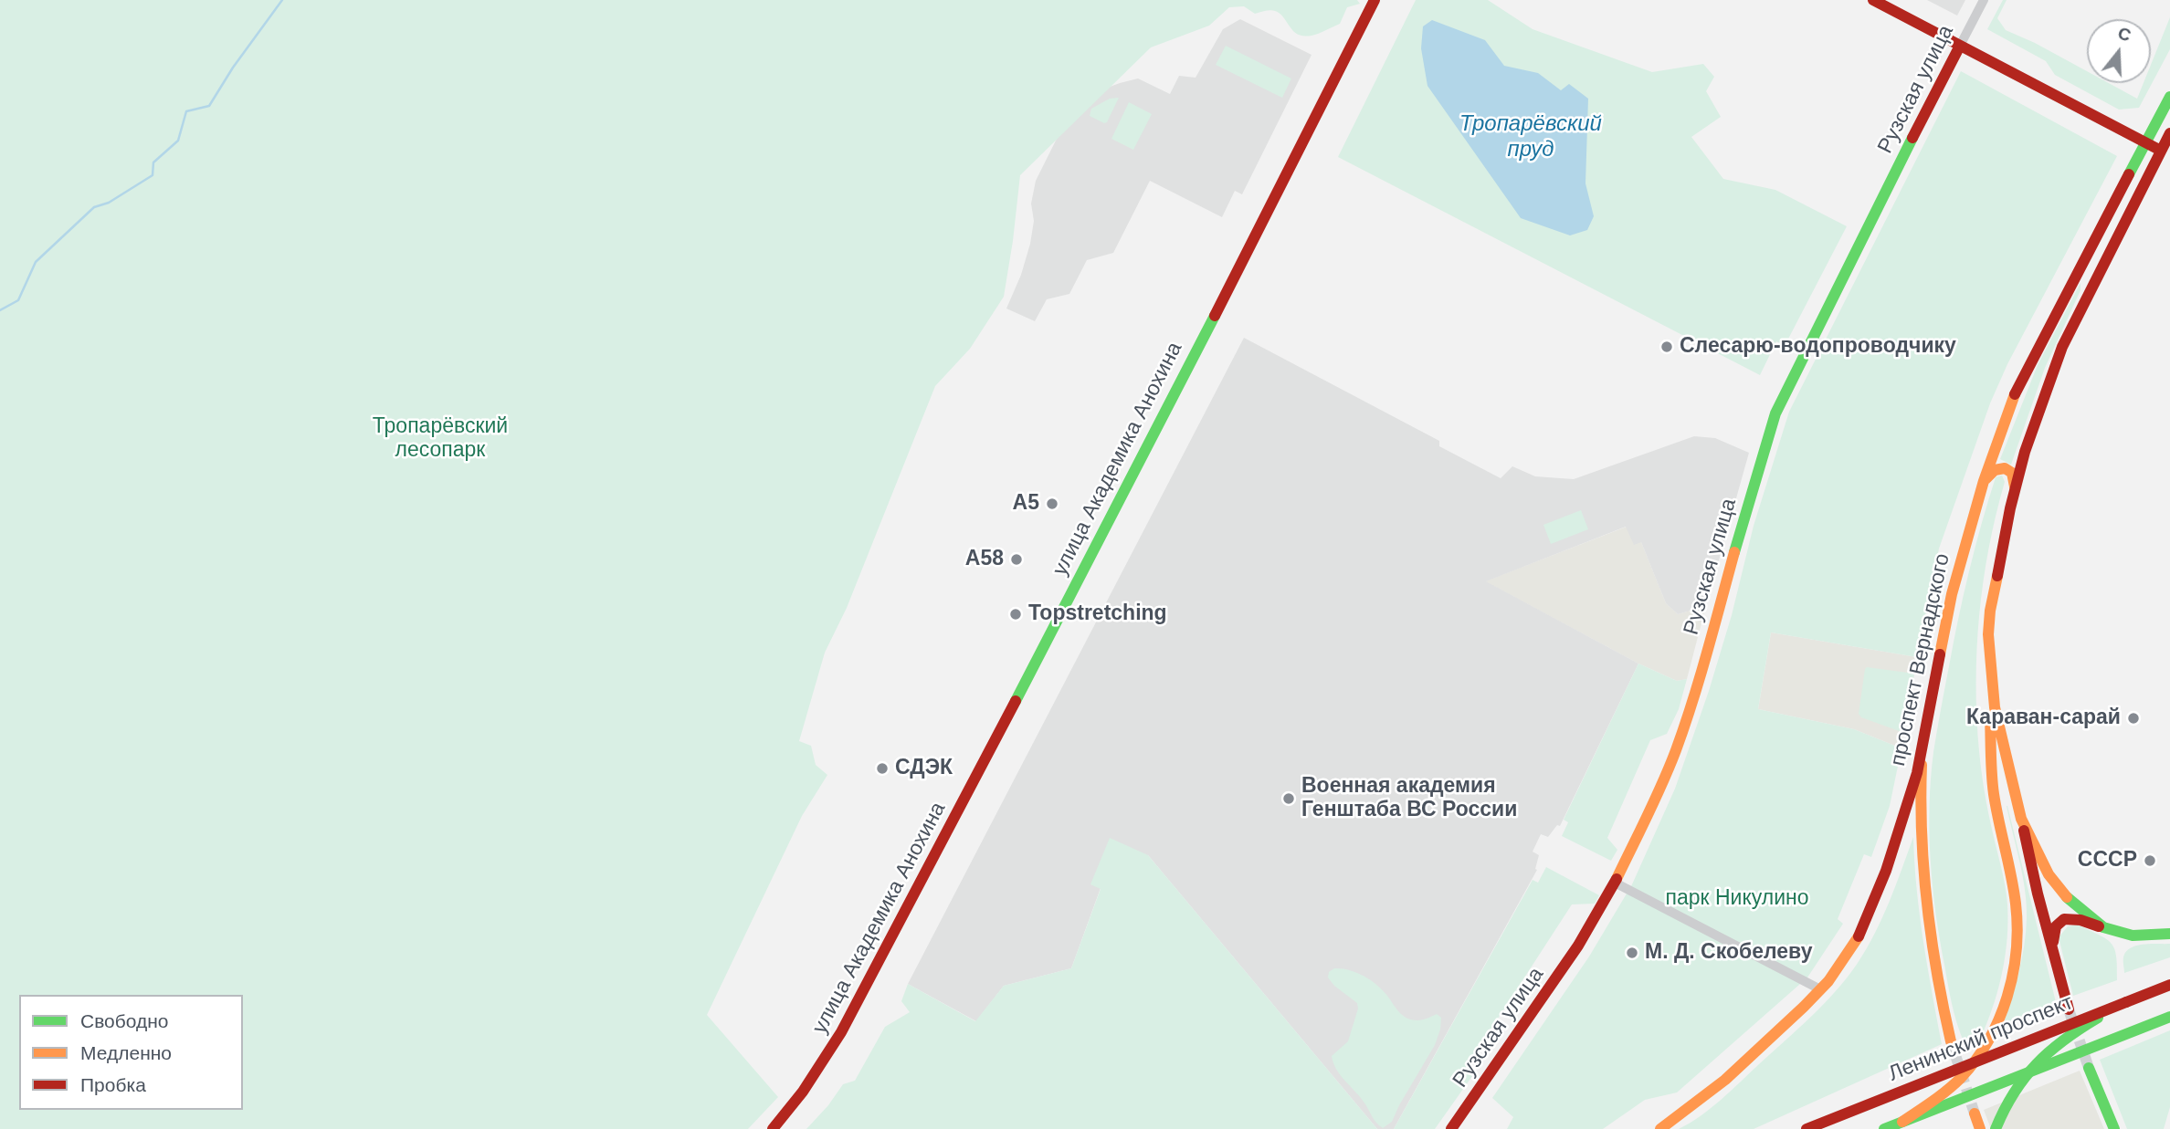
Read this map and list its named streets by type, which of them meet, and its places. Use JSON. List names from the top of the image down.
{
  "streets": {
    "main road": [
      "Рузская улица",
      "улица Академика Анохина",
      "проспект Вернадского",
      "Ленинский проспект"
    ]
  },
  "water": ["Тропарёвский пруд"],
  "parks": ["Тропарёвский лесопарк", "парк Никулино"],
  "places": [
    "Слесарю-водопроводчику",
    "А5",
    "А58",
    "Topstretching",
    "Караван-сарай",
    "СДЭК",
    "Военная академия Генштаба ВС России",
    "СССР",
    "М. Д. Скобелеву"
  ],
  "legend": ["Свободно", "Медленно", "Пробка"],
  "north": "top"
}
